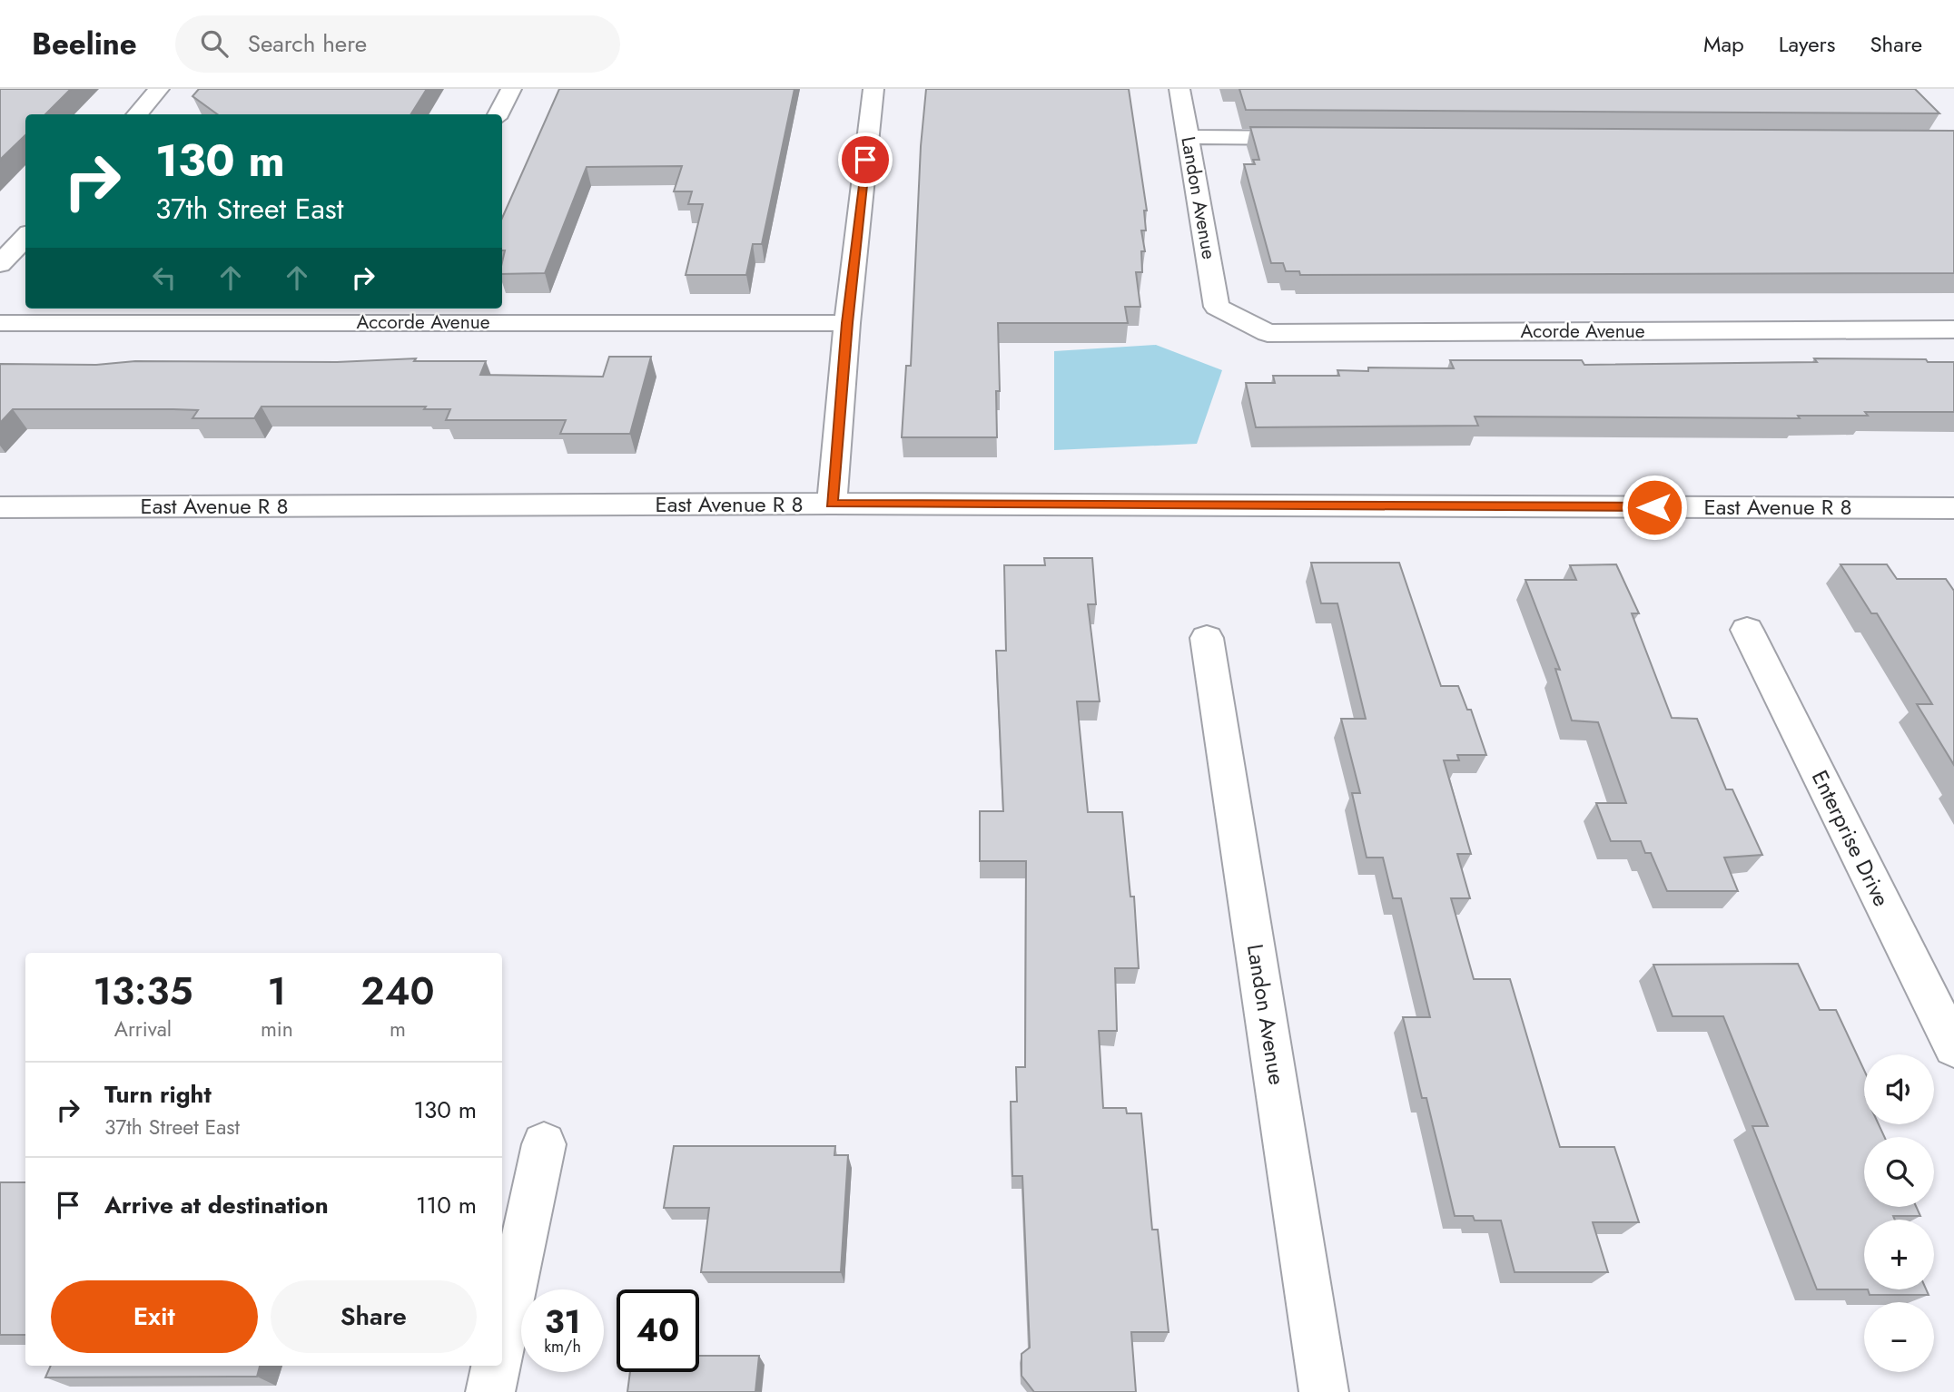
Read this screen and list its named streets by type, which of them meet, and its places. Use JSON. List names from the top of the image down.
{
  "streets": {
    "street": [
      "Landon Avenue",
      "Accorde Avenue",
      "Acorde Avenue",
      "East Avenue R 8",
      "Enterprise Drive"
    ]
  },
  "crossings": [
    ["Landon Avenue", "Acorde Avenue"]
  ],
  "page": {
    "header": "Beeline",
    "search": "Search here",
    "nav": ["Map", "Layers", "Share"],
    "turn": ["130 m", "37th Street East"],
    "eta": [
      "13:35",
      "Arrival",
      "1",
      "min",
      "240",
      "m"
    ],
    "map_buttons": ["+", "−"],
    "list": [
      {
        "name": "Turn right",
        "note": "37th Street East",
        "value": "130 m"
      },
      {
        "name": "Arrive at destination",
        "value": "110 m"
      }
    ],
    "buttons": ["Exit", "Share"],
    "speed": "31 km/h",
    "limit": "40"
  }
}
